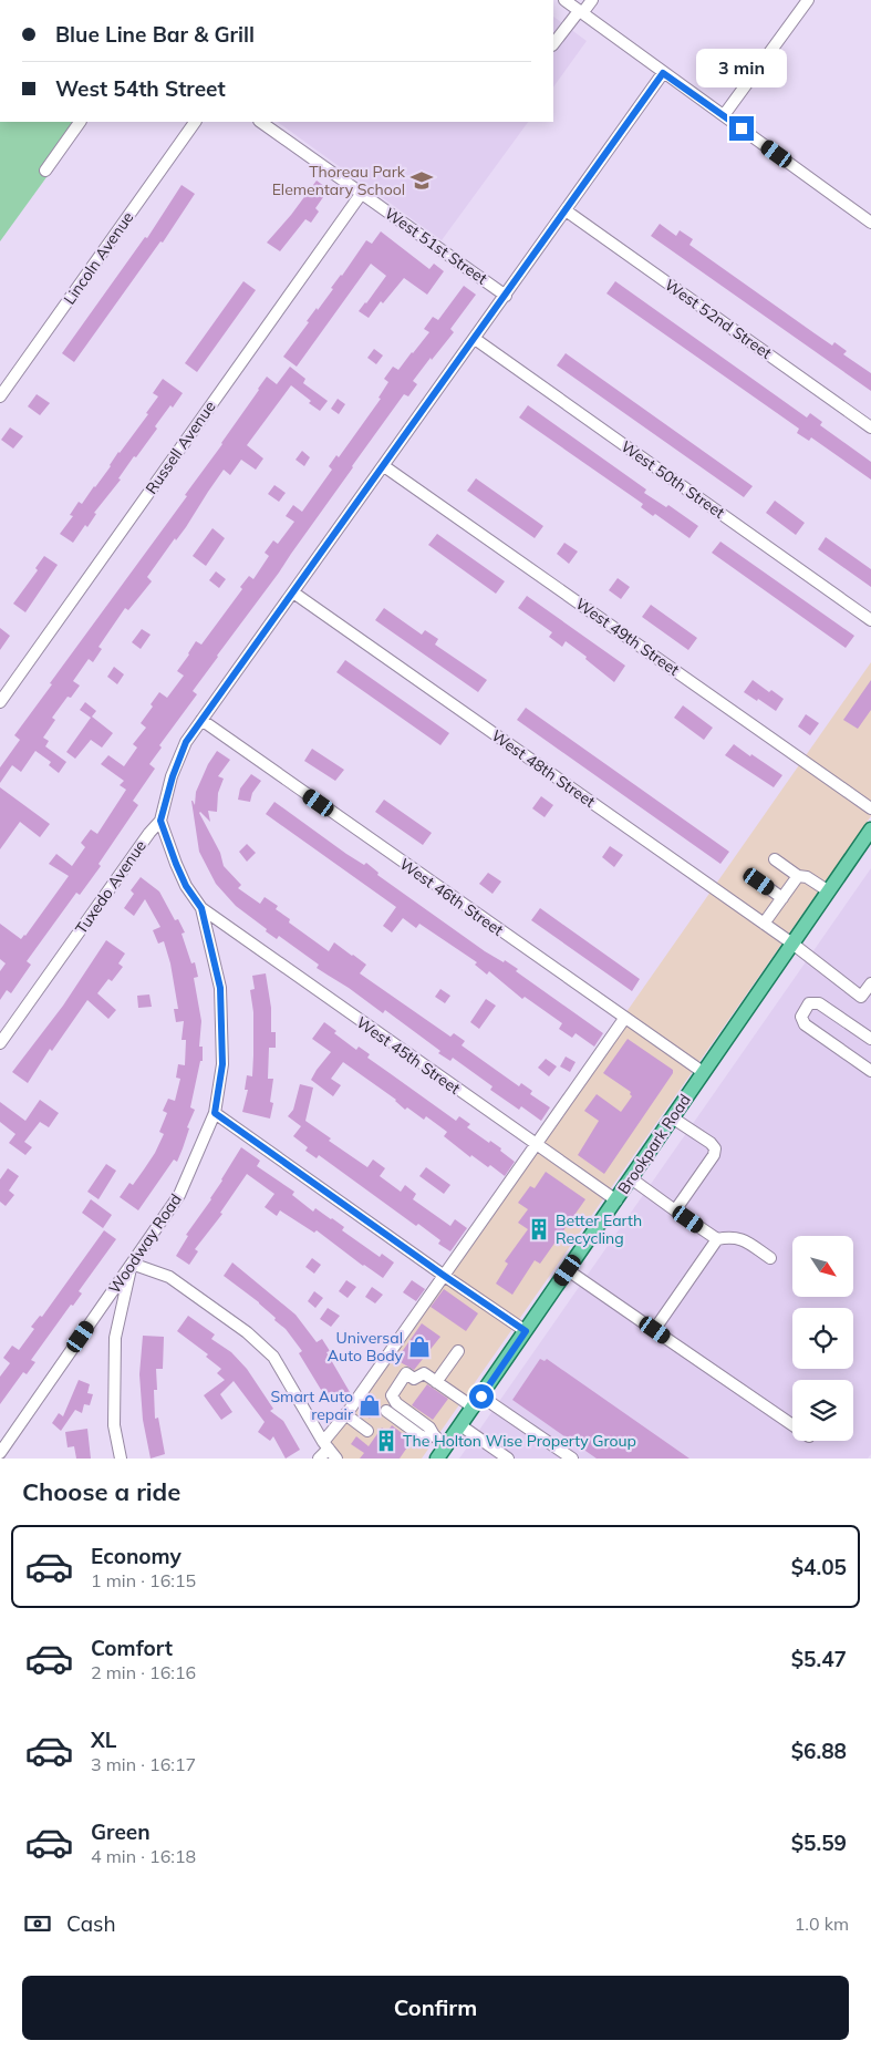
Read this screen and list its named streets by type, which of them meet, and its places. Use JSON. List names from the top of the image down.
{
  "streets": {
    "main road": ["Brookpark Road"],
    "street": [
      "West 51st Street",
      "Lincoln Avenue",
      "West 52nd Street",
      "Russell Avenue",
      "West 50th Street",
      "West 49th Street",
      "West 48th Street",
      "Tuxedo Avenue",
      "West 46th Street",
      "West 45th Street",
      "Woodway Road"
    ]
  },
  "crossings": [
    ["West 51st Street", "Russell Avenue"],
    ["West 51st Street", "Tuxedo Avenue"],
    ["West 52nd Street", "Tuxedo Avenue"],
    ["West 50th Street", "Tuxedo Avenue"],
    ["West 49th Street", "Tuxedo Avenue"],
    ["West 48th Street", "Tuxedo Avenue"],
    ["West 48th Street", "Brookpark Road"],
    ["Tuxedo Avenue", "West 46th Street"],
    ["Tuxedo Avenue", "Woodway Road"],
    ["West 46th Street", "Brookpark Road"],
    ["West 45th Street", "Brookpark Road"],
    ["West 45th Street", "Woodway Road"]
  ],
  "places": {
    "school or university": ["Thoreau Park Elementary School"],
    "building": ["Better Earth Recycling", "The Holton Wise Property Group"],
    "shop": ["Universal Auto Body", "Smart Auto repair"]
  },
  "north": "bottom right",
  "page": {
    "banner": ["Blue Line Bar & Grill", "West 54th Street"],
    "bubble": "3 min",
    "heading": "Choose a ride",
    "list": [
      {
        "name": "Economy",
        "note": "1 min · 16:15",
        "value": "$4.05"
      },
      {
        "name": "Comfort",
        "note": "2 min · 16:16",
        "value": "$5.47"
      },
      {
        "name": "XL",
        "note": "3 min · 16:17",
        "value": "$6.88"
      },
      {
        "name": "Green",
        "note": "4 min · 16:18",
        "value": "$5.59"
      }
    ],
    "pay": ["Cash", "1.0 km"],
    "buttons": "Confirm"
  }
}
